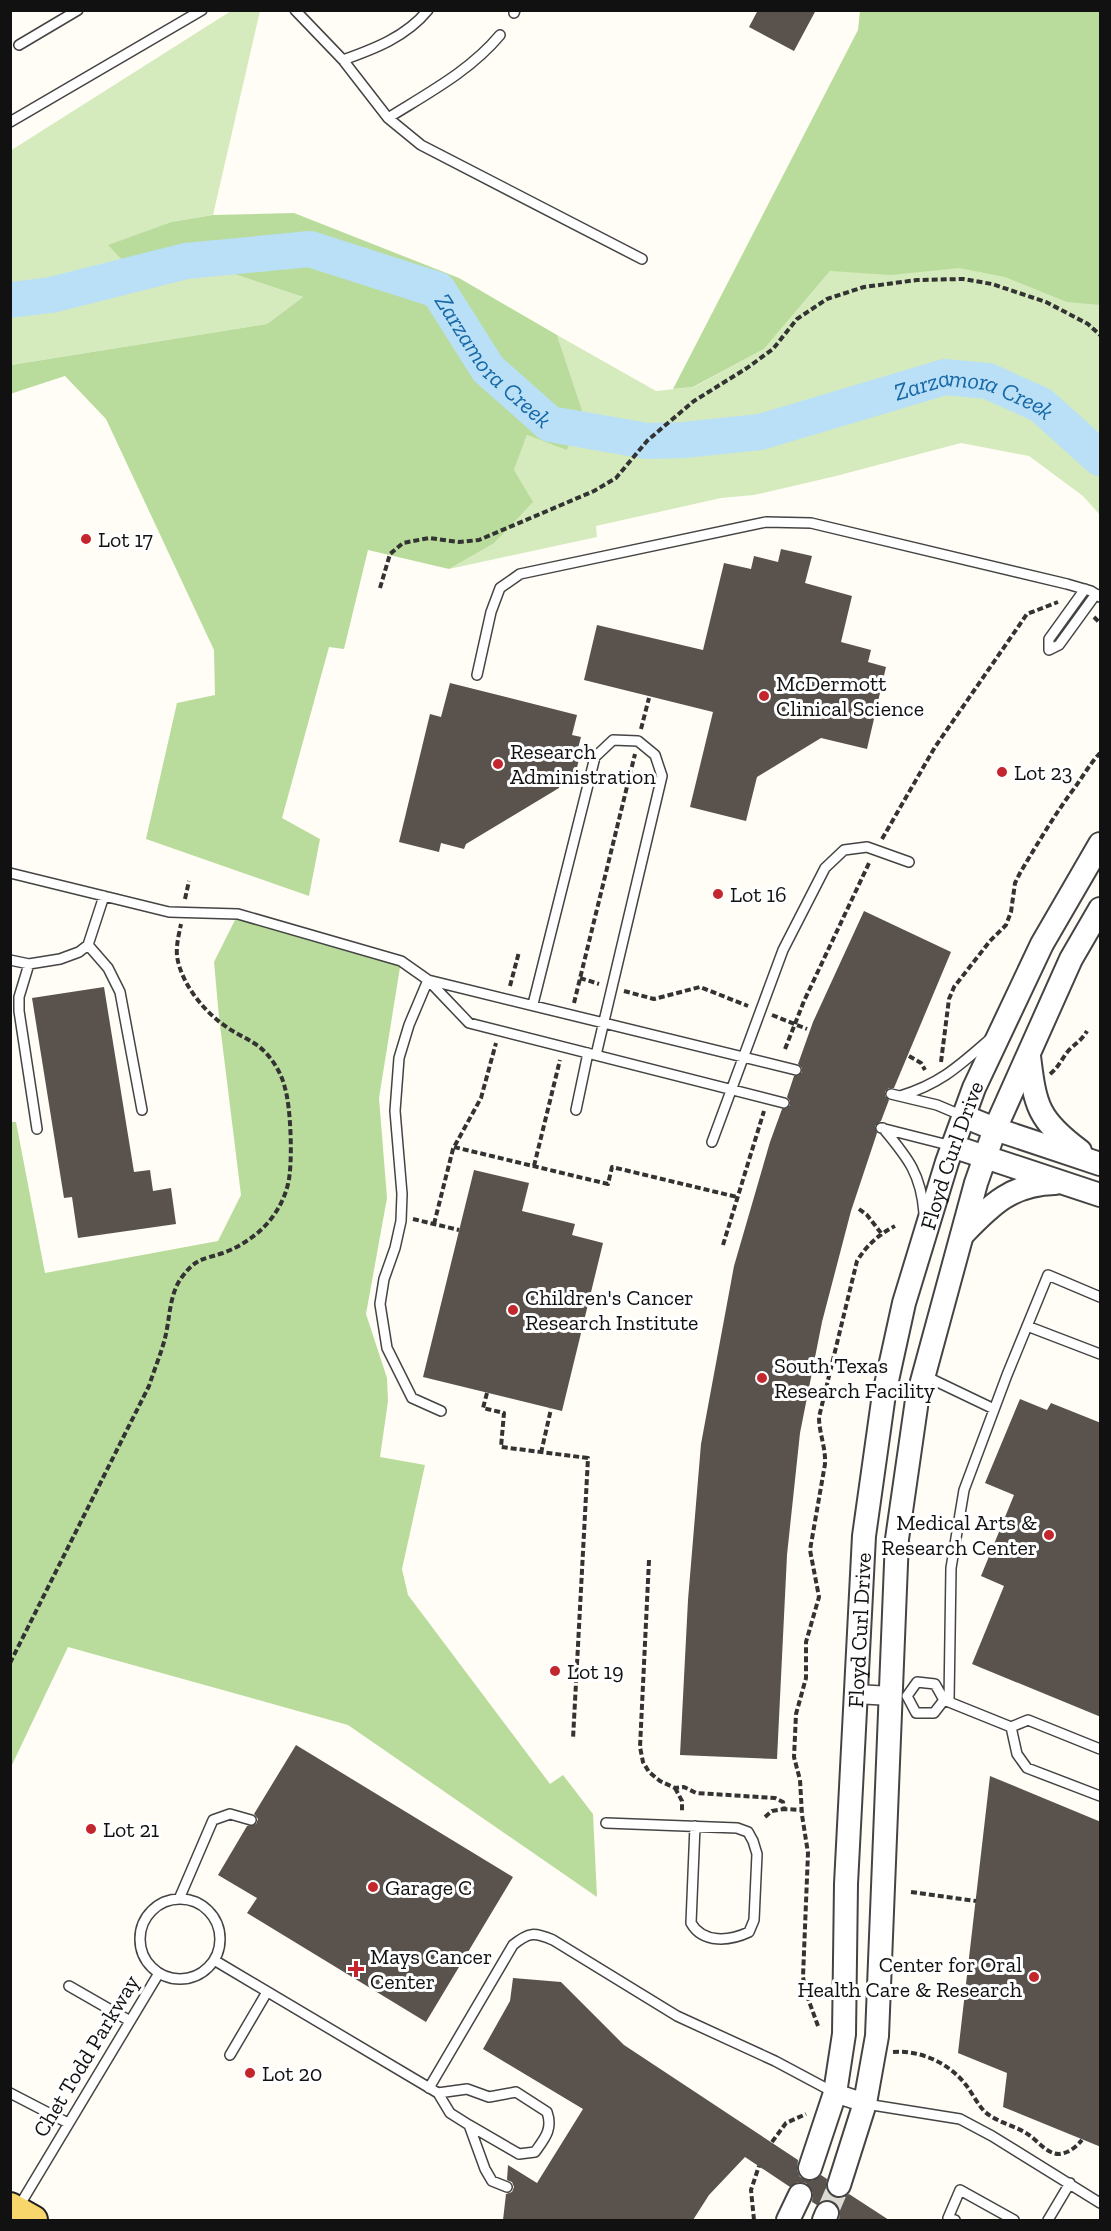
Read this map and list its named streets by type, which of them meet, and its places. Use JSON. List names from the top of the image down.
{
  "streets": {
    "street": ["Floyd Curl Drive"],
    "lane": ["Chet Todd Parkway"]
  },
  "water": ["Zarzamora Creek"],
  "places": {
    "other": [
      "Lot 17",
      "McDermott Clinical Science",
      "Research Administration",
      "Lot 23",
      "Lot 16",
      "Children's Cancer Research Institute",
      "South Texas Research Facility",
      "Medical Arts & Research Center",
      "Lot 19",
      "Lot 21",
      "Garage C",
      "Center for Oral Health Care & Research",
      "Lot 20"
    ],
    "health": ["Mays Cancer Center"]
  }
}
